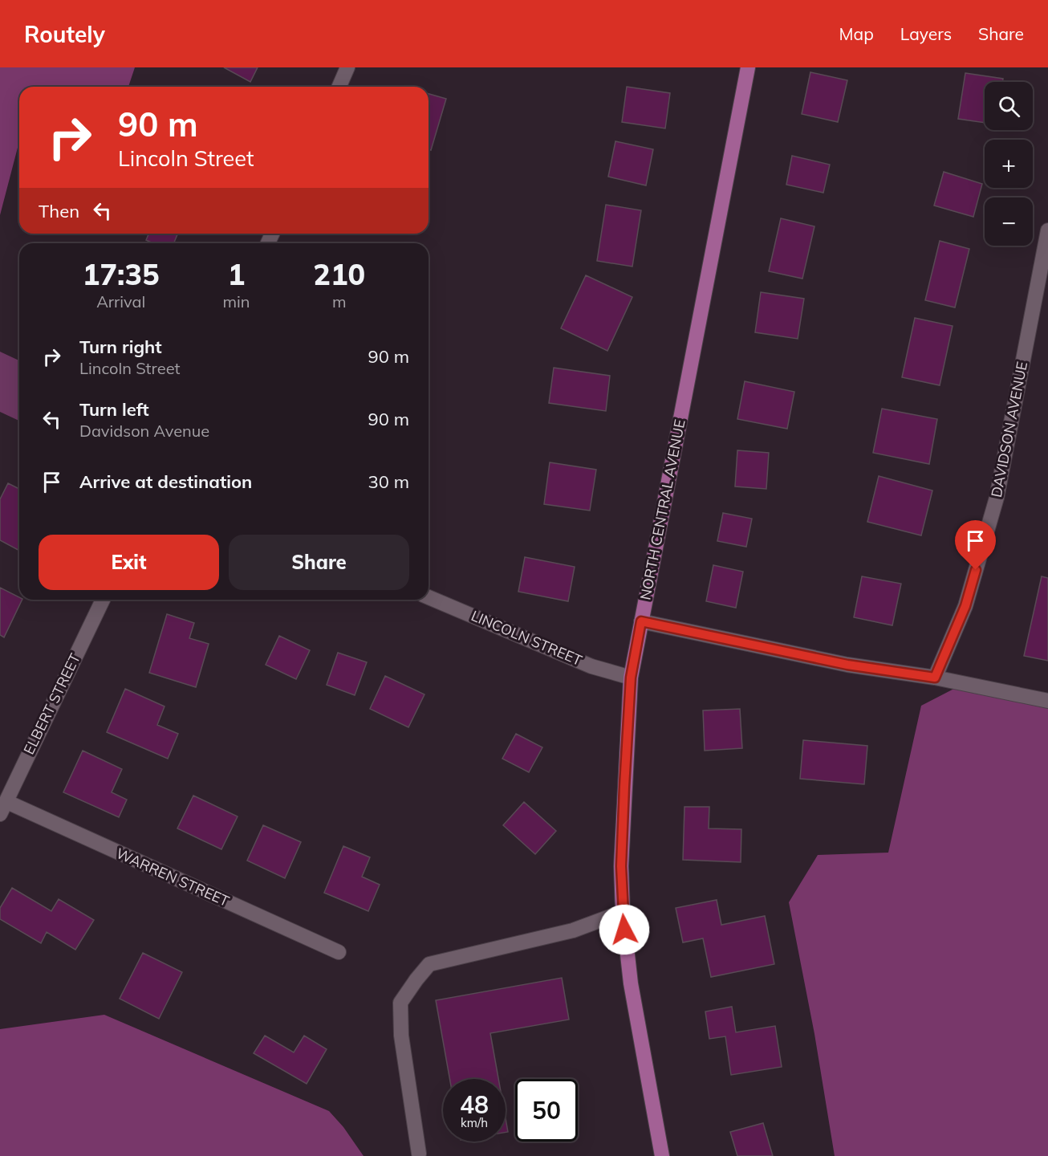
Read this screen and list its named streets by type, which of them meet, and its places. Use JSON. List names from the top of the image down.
{
  "streets": {
    "main road": ["NORTH CENTRAL AVENUE"],
    "street": [
      "DAVIDSON AVENUE",
      "LINCOLN STREET",
      "ELBERT STREET",
      "WARREN STREET"
    ]
  },
  "crossings": [
    ["NORTH CENTRAL AVENUE", "LINCOLN STREET"],
    ["ELBERT STREET", "WARREN STREET"]
  ],
  "page": {
    "header": "Routely",
    "nav": ["Map", "Layers", "Share"],
    "map_buttons": ["+", "−"],
    "turn": ["90 m", "Lincoln Street"],
    "then": "Then",
    "eta": [
      "17:35",
      "Arrival",
      "1",
      "min",
      "210",
      "m"
    ],
    "list": [
      {
        "name": "Turn right",
        "note": "Lincoln Street",
        "value": "90 m"
      },
      {
        "name": "Turn left",
        "note": "Davidson Avenue",
        "value": "90 m"
      },
      {
        "name": "Arrive at destination",
        "value": "30 m"
      }
    ],
    "buttons": ["Exit", "Share"],
    "speed": "48 km/h",
    "limit": "50"
  }
}
